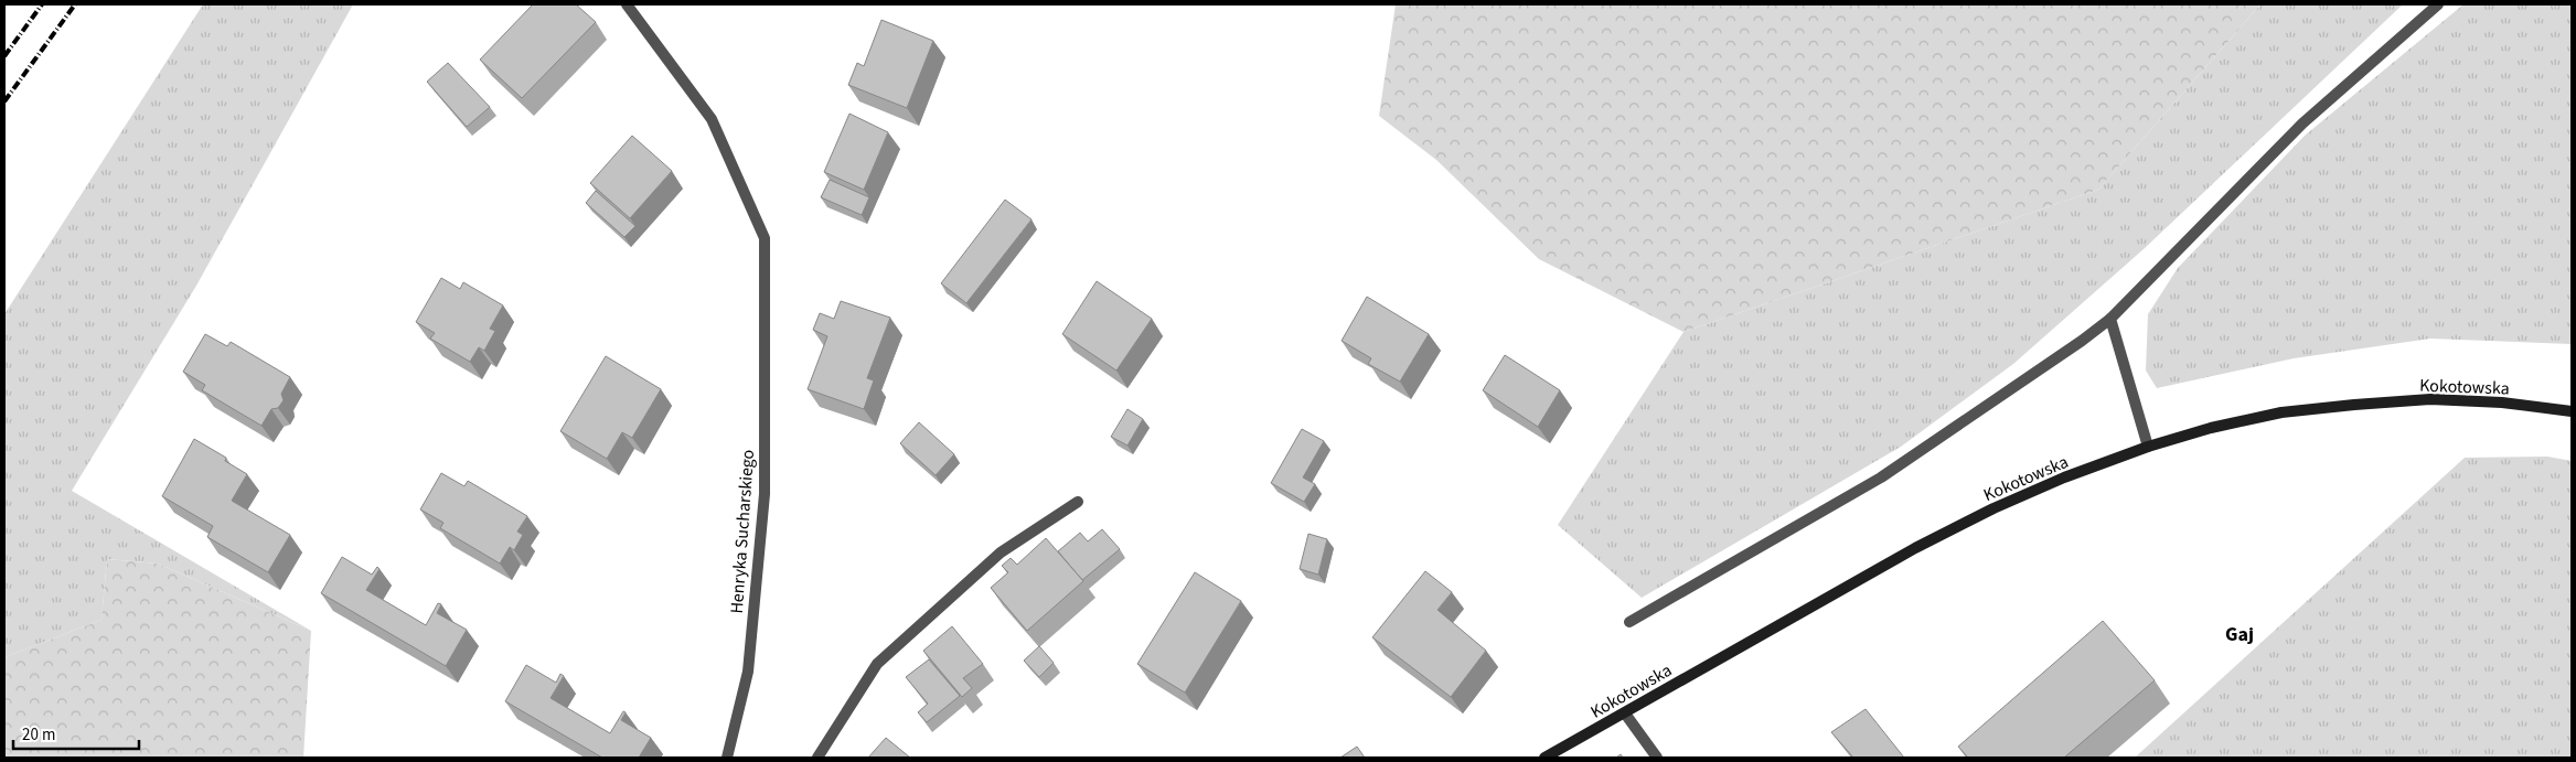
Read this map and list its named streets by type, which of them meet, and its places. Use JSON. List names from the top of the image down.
{
  "streets": {
    "street": ["Kokotowska", "Henryka Sucharskiego"]
  },
  "districts": ["Gaj"],
  "scale_bar": "20 m"
}
